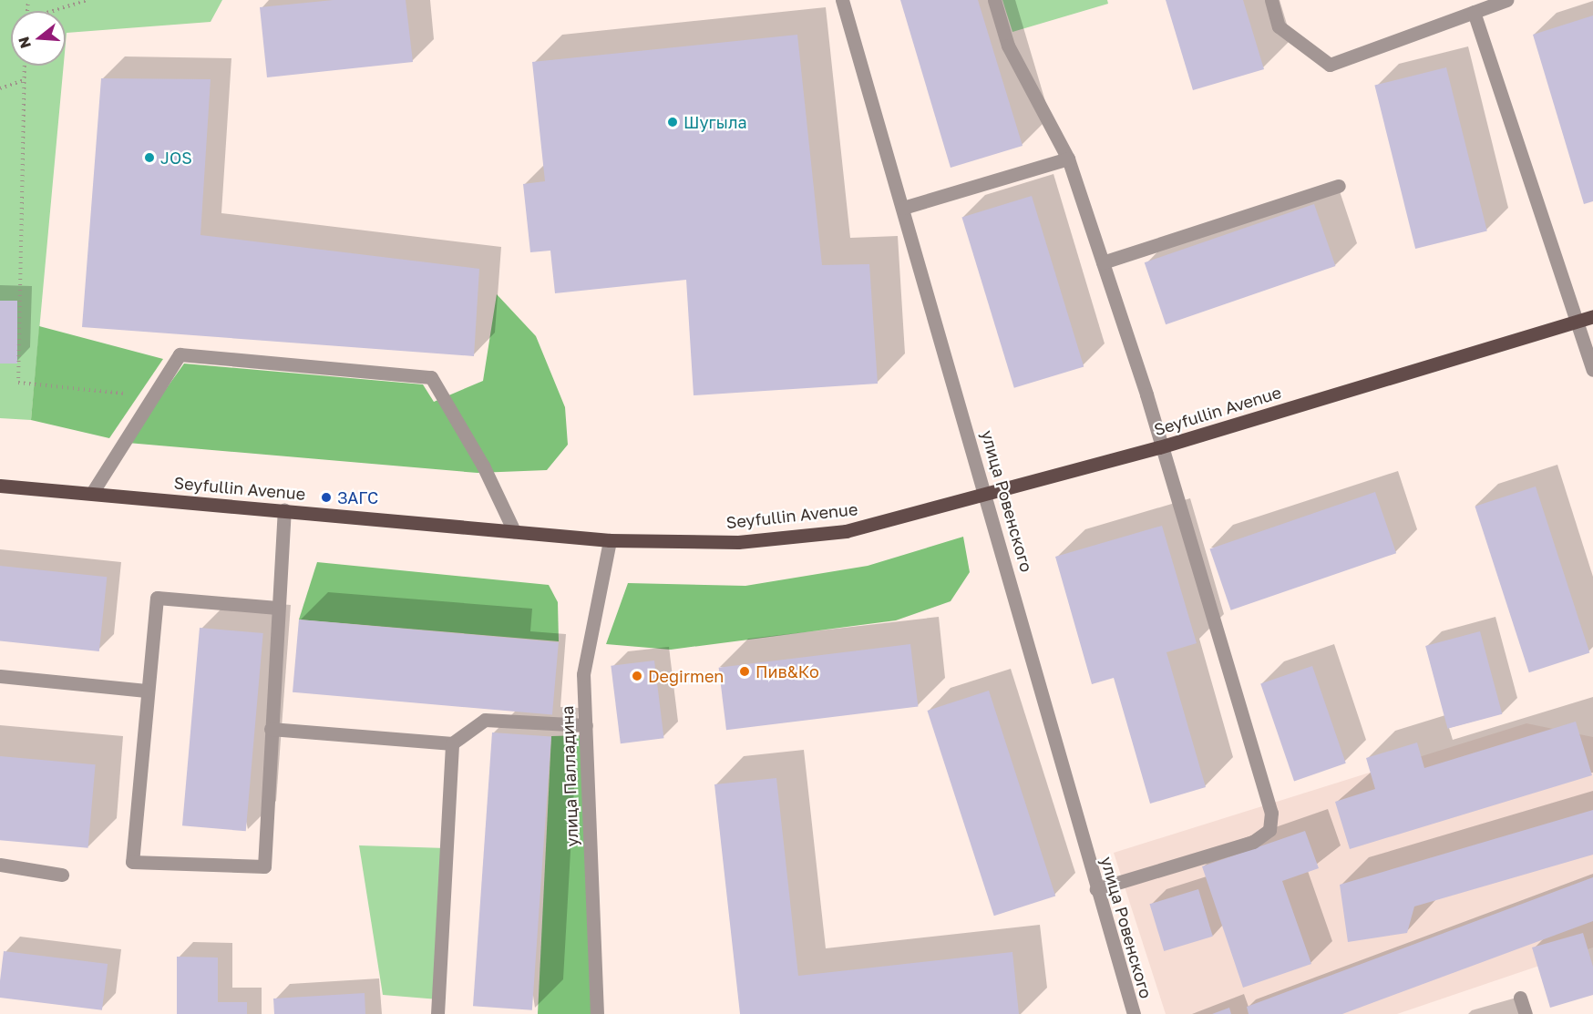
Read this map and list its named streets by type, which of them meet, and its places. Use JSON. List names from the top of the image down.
{
  "streets": {
    "main road": ["Seyfullin Avenue"],
    "street": ["улица Ровенского", "улица Палладина"]
  },
  "crossings": [
    ["Seyfullin Avenue", "улица Ровенского"],
    ["Seyfullin Avenue", "улица Палладина"]
  ],
  "places": [
    "Шугыла",
    "JOS",
    "ЗАГС",
    "Пив&Ко",
    "Degirmen"
  ],
  "north": "left"
}
